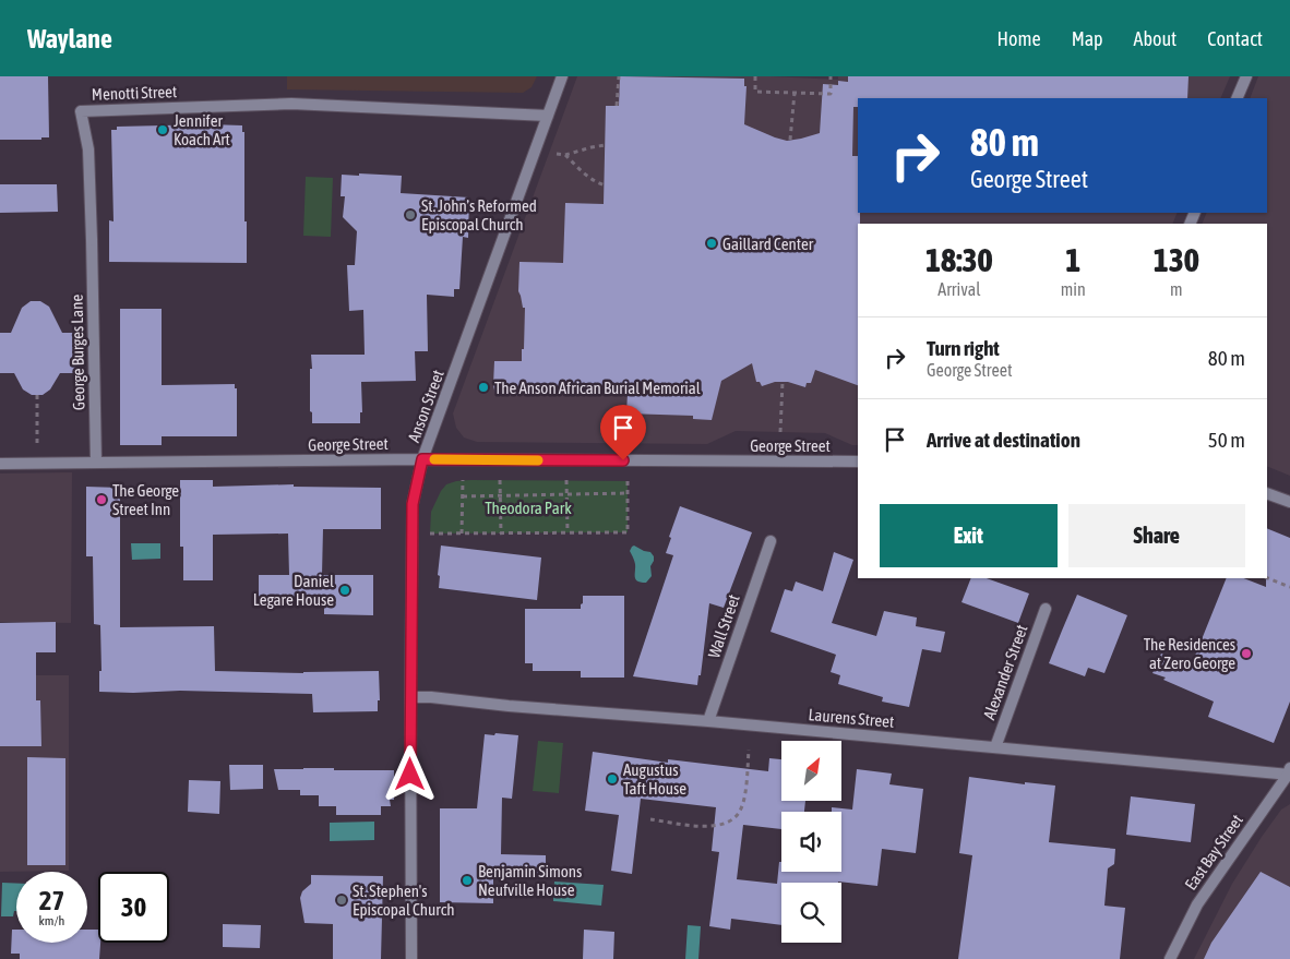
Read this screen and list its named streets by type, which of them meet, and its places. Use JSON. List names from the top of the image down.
{
  "streets": {
    "street": [
      "Menotti Street",
      "George Burges Lane",
      "Anson Street",
      "George Street",
      "Wall Street",
      "Alexander Street",
      "Laurens Street",
      "East Bay Street"
    ]
  },
  "crossings": [
    ["Menotti Street", "George Burges Lane"],
    ["Menotti Street", "Anson Street"],
    ["George Burges Lane", "George Street"],
    ["Anson Street", "George Street"],
    ["Anson Street", "Laurens Street"],
    ["Wall Street", "Laurens Street"],
    ["Alexander Street", "Laurens Street"],
    ["Laurens Street", "East Bay Street"]
  ],
  "parks": ["Theodora Park"],
  "places": [
    "Jennifer Koach Art",
    "St. John's Reformed Episcopal Church",
    "Gaillard Center",
    "The Anson African Burial Memorial",
    "The George Street Inn",
    "Daniel Legare House",
    "The Residences at Zero George",
    "Augustus Taft House",
    "Benjamin Simons Neufville House",
    "St. Stephen's Episcopal Church"
  ],
  "north": "top right",
  "page": {
    "header": "Waylane",
    "nav": [
      "Home",
      "Map",
      "About",
      "Contact"
    ],
    "turn": ["80 m", "George Street"],
    "eta": [
      "18:30",
      "Arrival",
      "1",
      "min",
      "130",
      "m"
    ],
    "list": [
      {
        "name": "Turn right",
        "note": "George Street",
        "value": "80 m"
      },
      {
        "name": "Arrive at destination",
        "value": "50 m"
      }
    ],
    "buttons": ["Exit", "Share"],
    "speed": "27 km/h",
    "limit": "30"
  }
}
